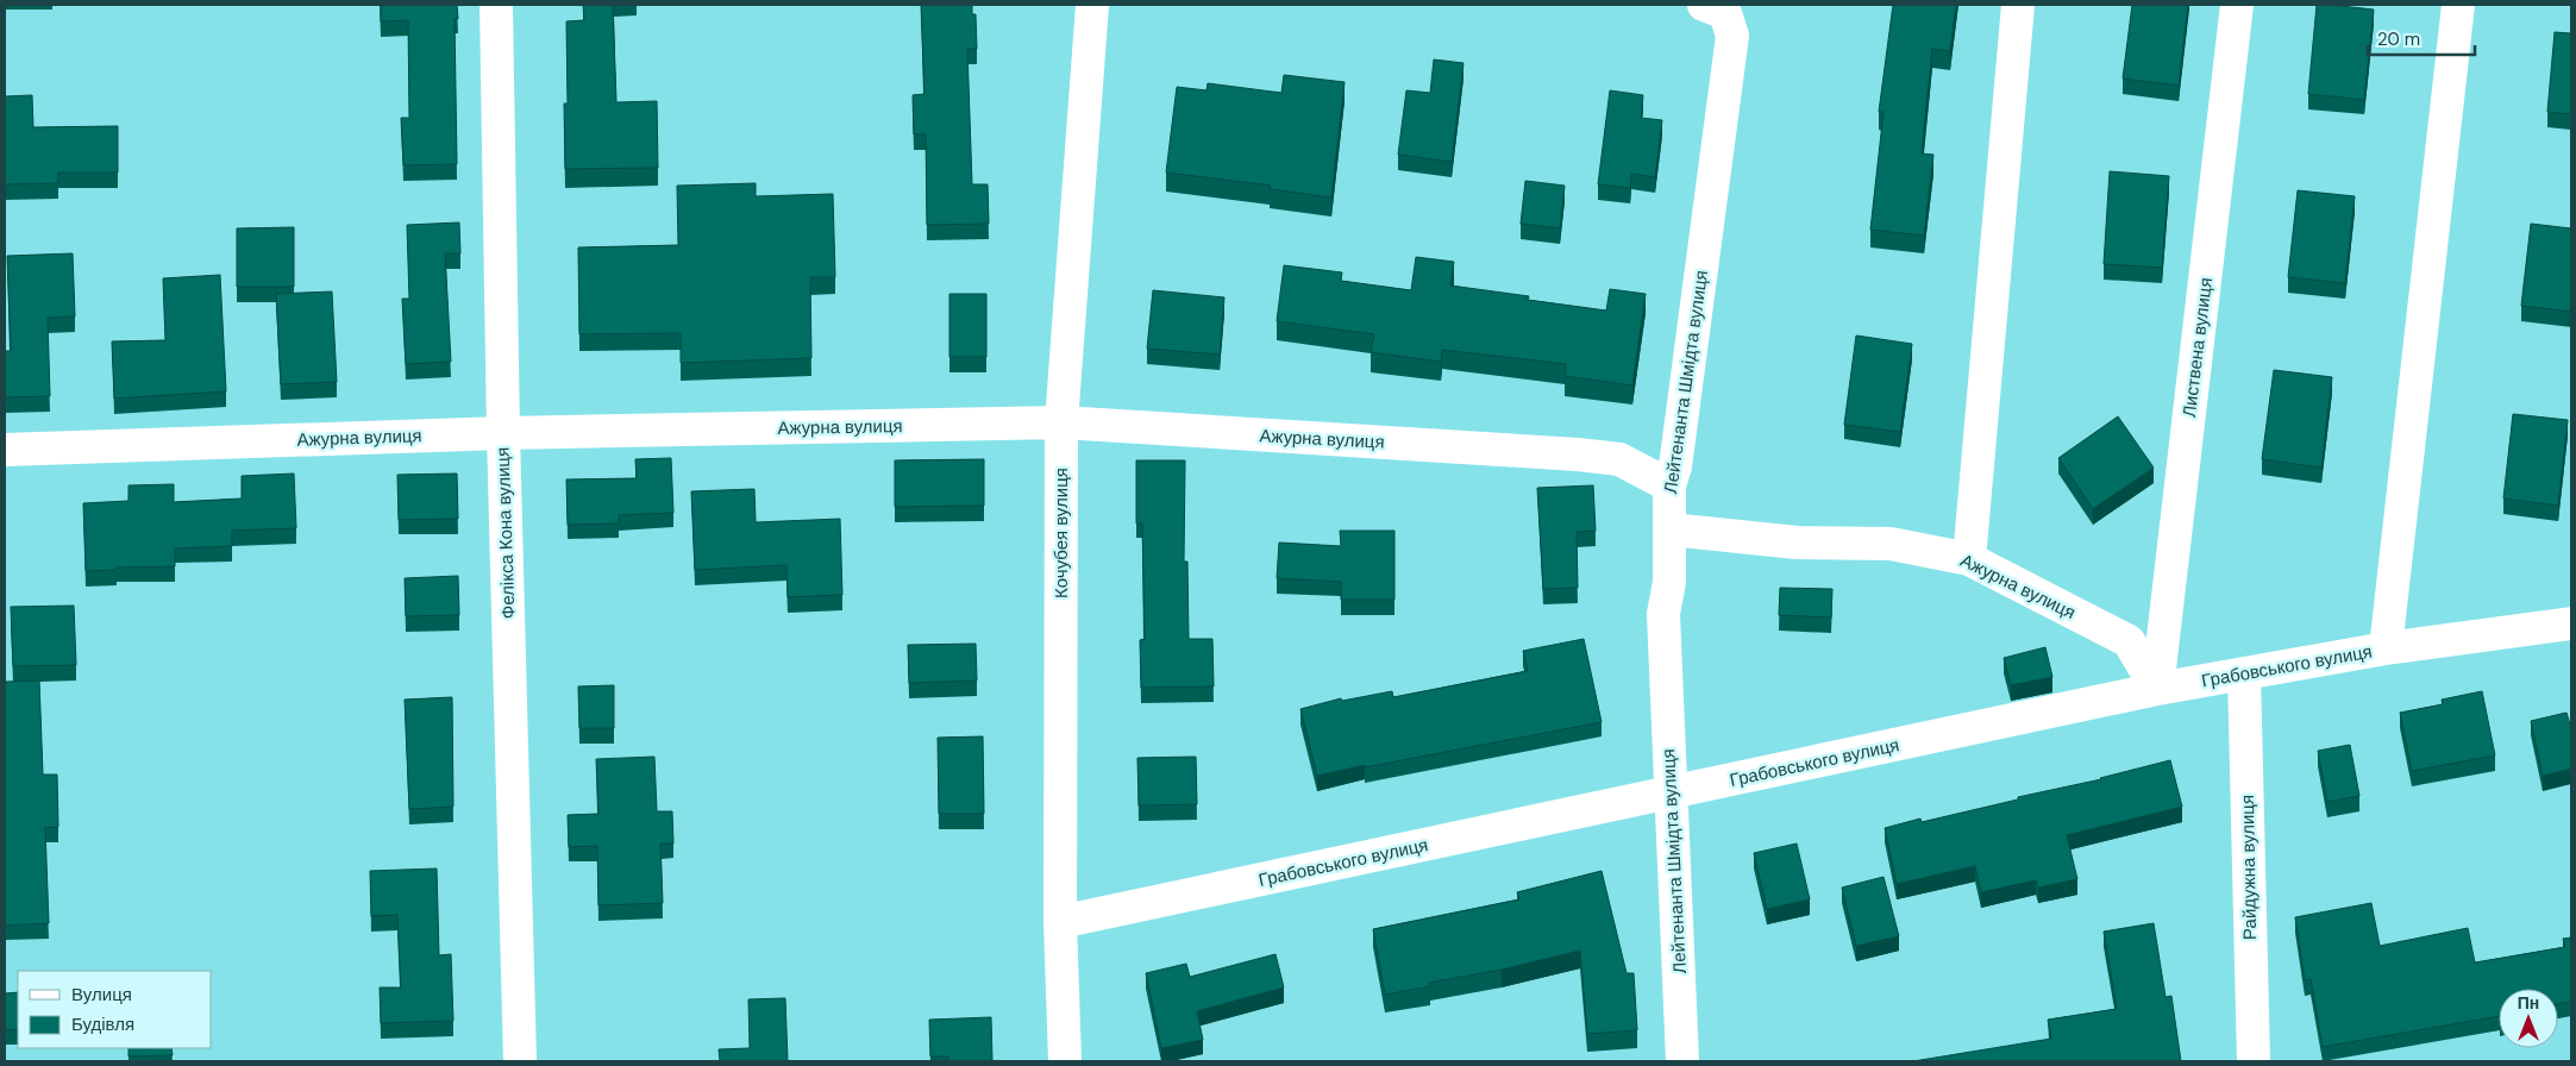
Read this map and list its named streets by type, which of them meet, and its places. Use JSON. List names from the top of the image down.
{
  "streets": {
    "street": [
      "Листвена вулиця",
      "Лейтенанта Шмідта вулиця",
      "Ажурна вулиця",
      "Фелікса Кона вулиця",
      "Кочубея вулиця",
      "Грабовського вулиця",
      "Райдужна вулиця"
    ]
  },
  "crossings": [
    ["Листвена вулиця", "Ажурна вулиця"],
    ["Листвена вулиця", "Грабовського вулиця"],
    ["Лейтенанта Шмідта вулиця", "Ажурна вулиця"],
    ["Лейтенанта Шмідта вулиця", "Грабовського вулиця"],
    ["Ажурна вулиця", "Фелікса Кона вулиця"],
    ["Ажурна вулиця", "Кочубея вулиця"],
    ["Ажурна вулиця", "Грабовського вулиця"],
    ["Кочубея вулиця", "Грабовського вулиця"],
    ["Грабовського вулиця", "Райдужна вулиця"]
  ],
  "legend": ["Вулиця", "Будівля"],
  "scale_bar": "20 m",
  "north": "top"
}
